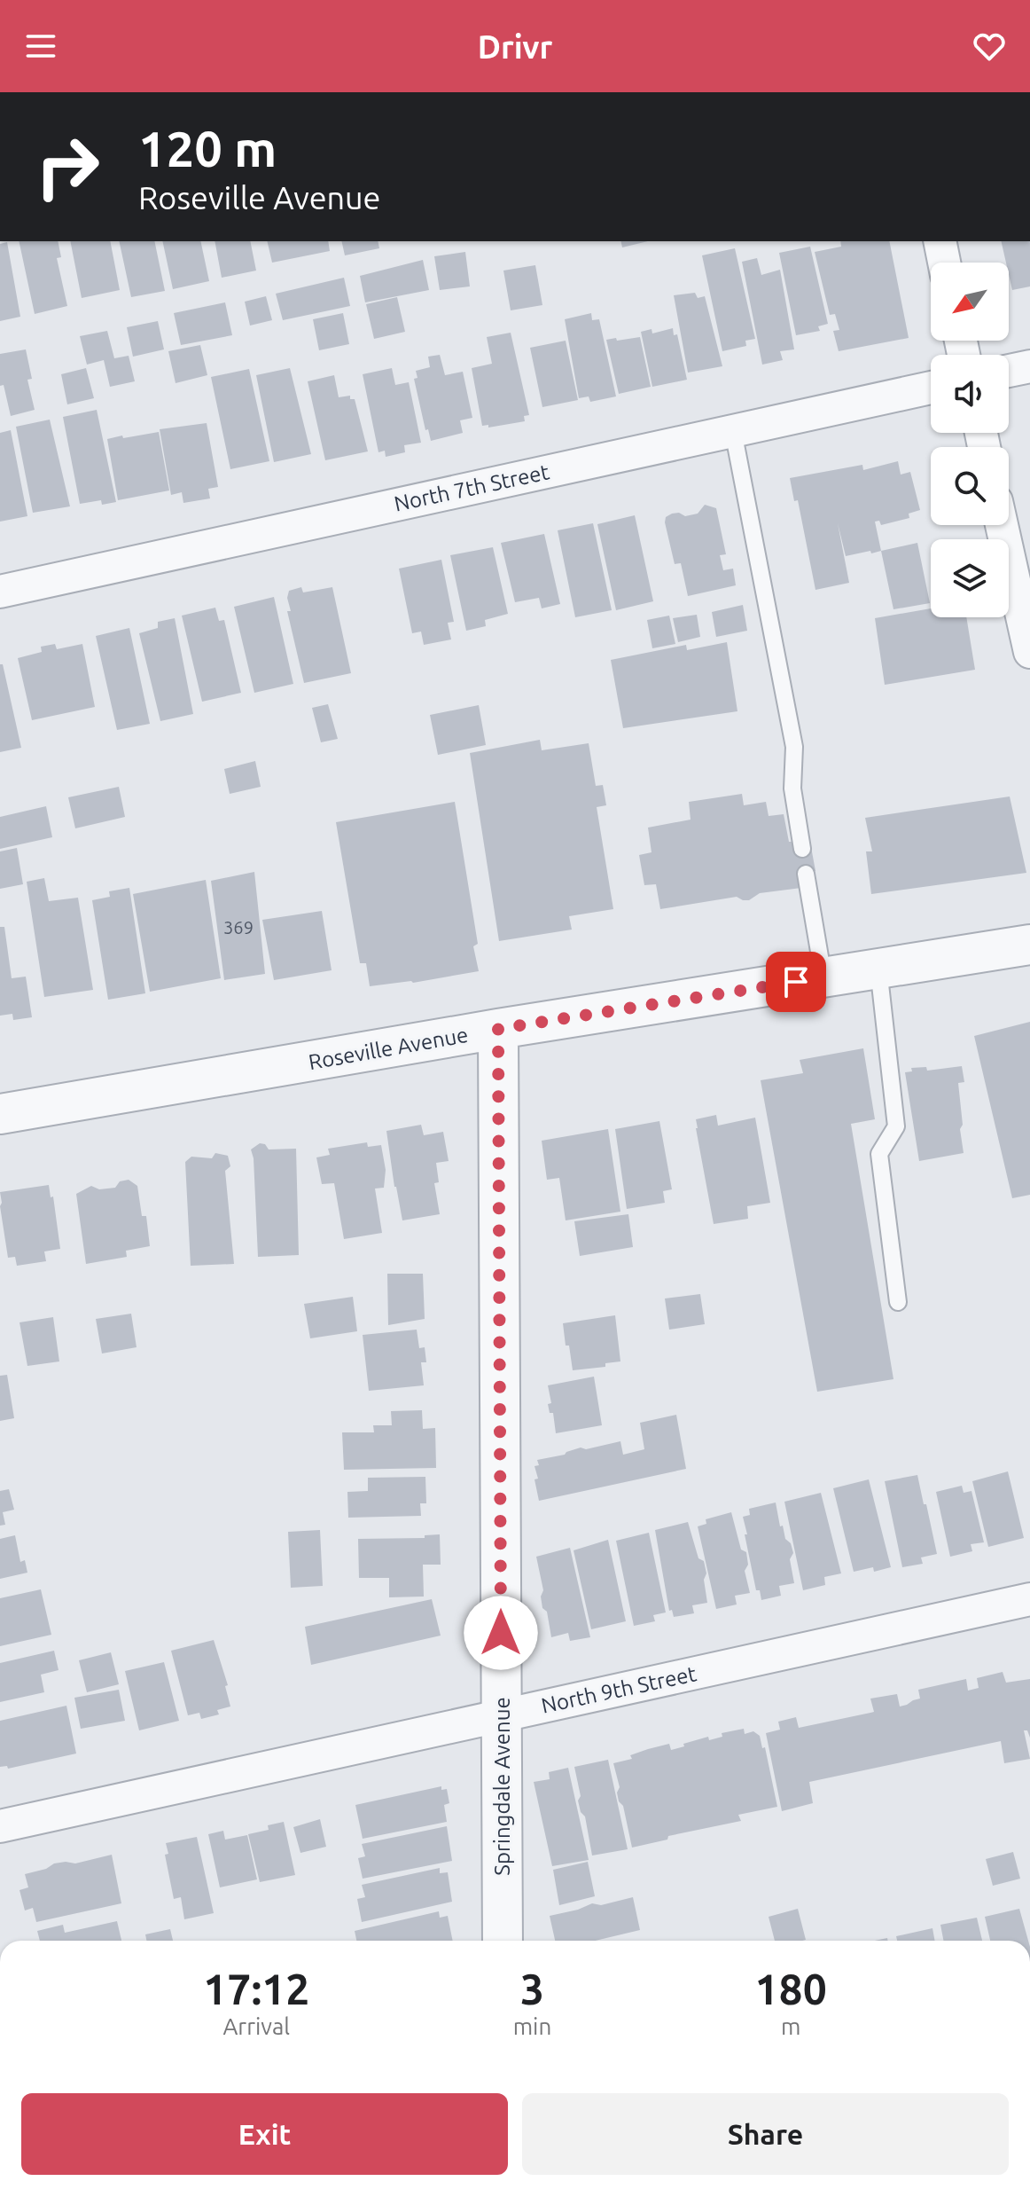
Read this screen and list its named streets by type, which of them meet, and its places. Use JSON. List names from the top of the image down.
{
  "streets": {
    "street": [
      "North 7th Street",
      "Roseville Avenue",
      "North 9th Street",
      "Springdale Avenue"
    ]
  },
  "crossings": [
    ["Roseville Avenue", "Springdale Avenue"],
    ["North 9th Street", "Springdale Avenue"]
  ],
  "house_numbers": ["369"],
  "north": "bottom left",
  "page": {
    "header": "Drivr",
    "turn": ["120 m", "Roseville Avenue"],
    "eta": [
      "17:12",
      "Arrival",
      "3",
      "min",
      "180",
      "m"
    ],
    "buttons": ["Exit", "Share"]
  }
}
